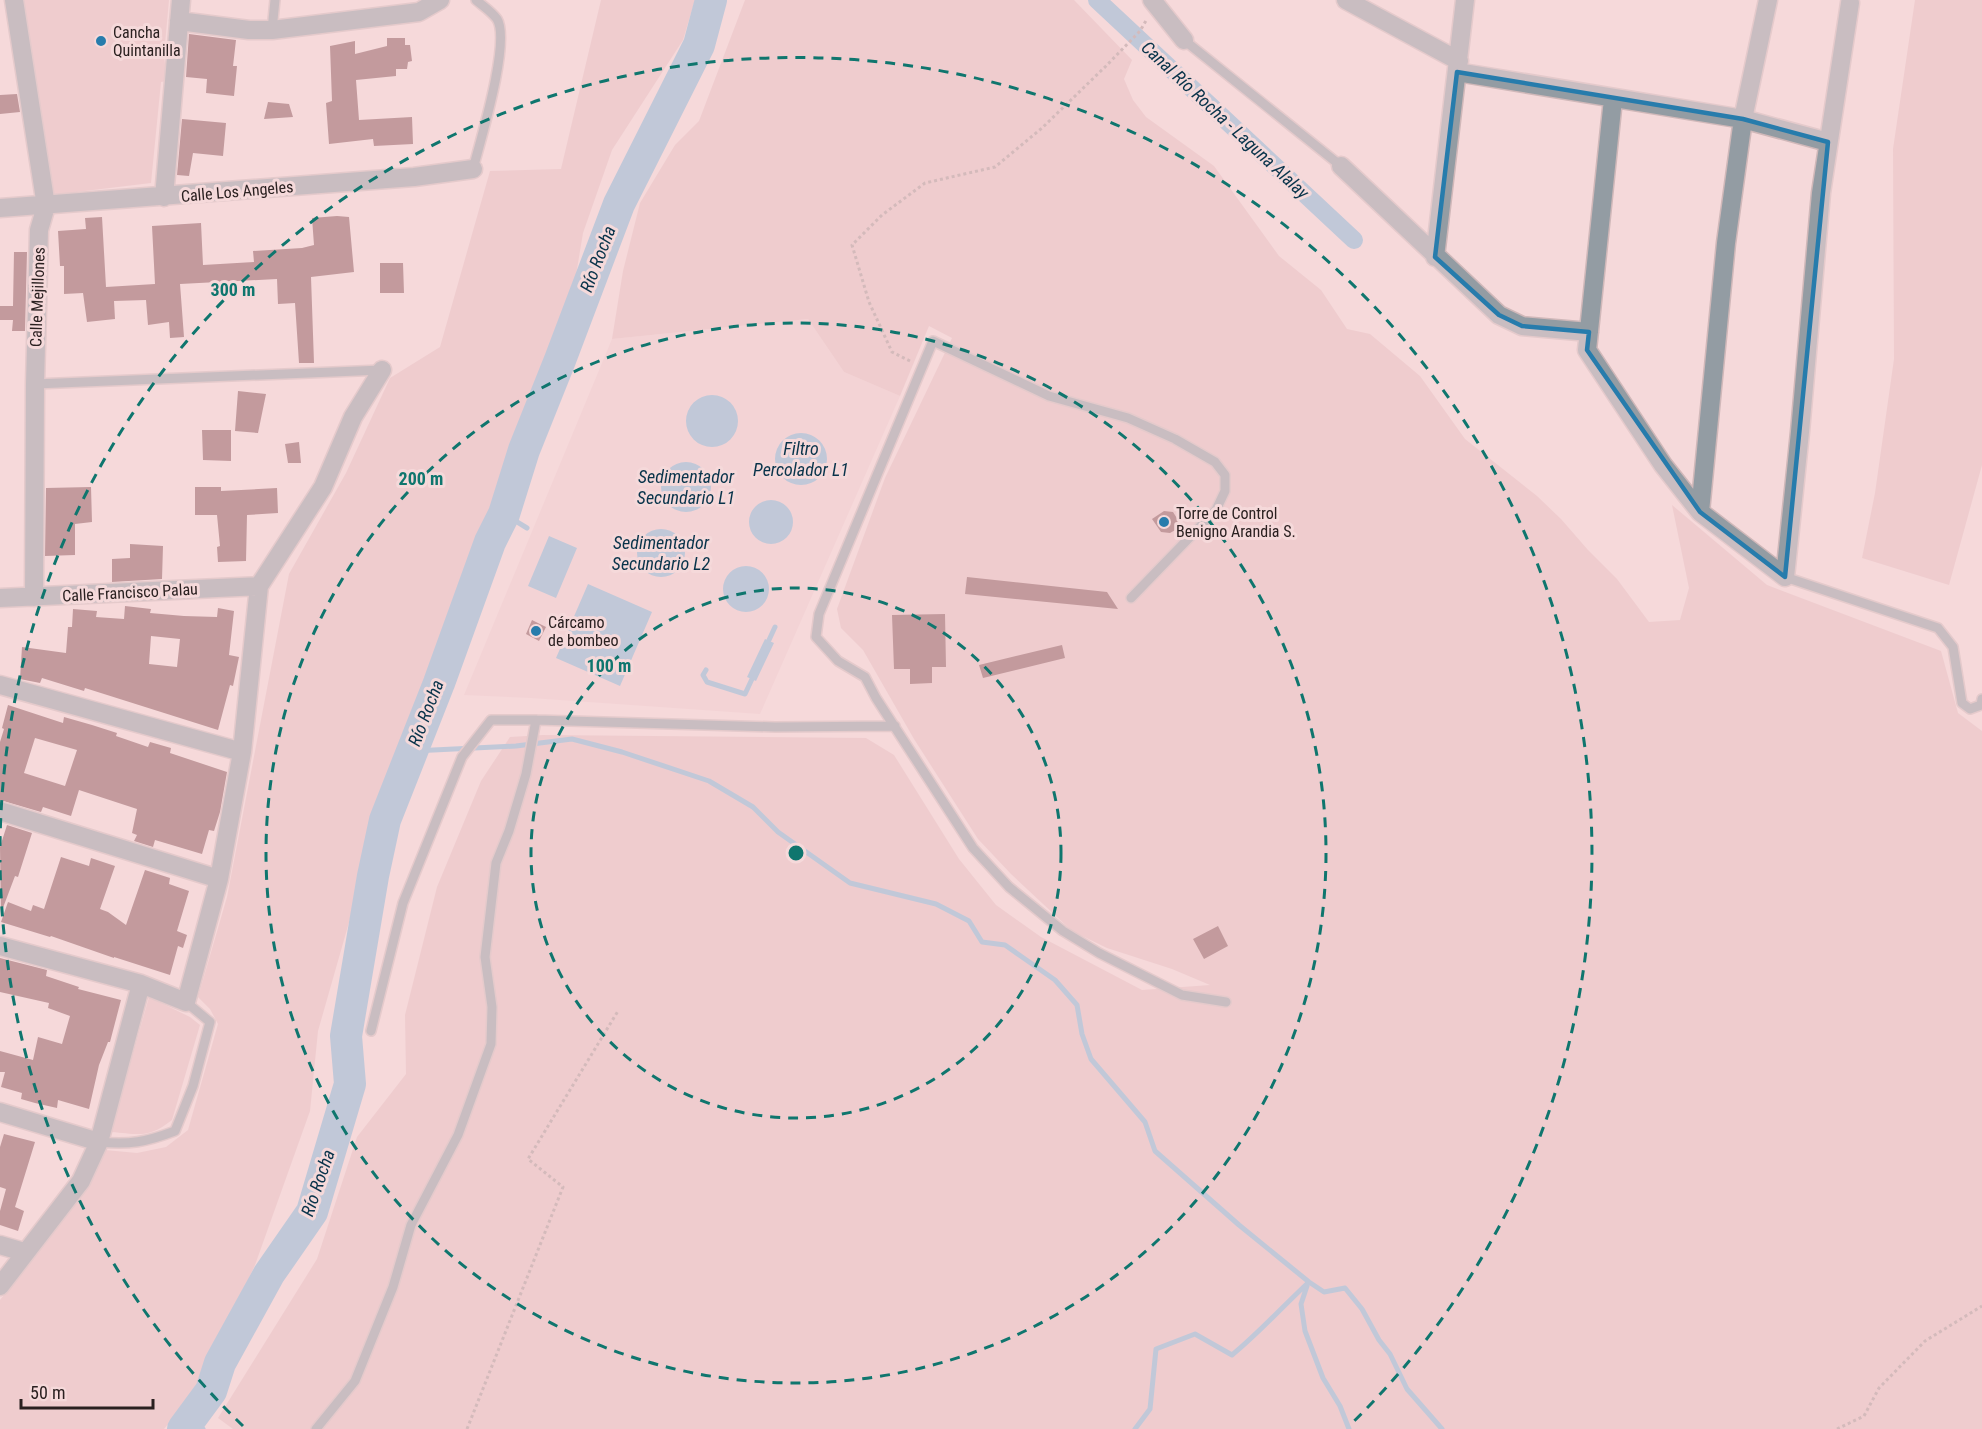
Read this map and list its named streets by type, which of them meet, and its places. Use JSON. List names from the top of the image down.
{
  "streets": {
    "street": ["Calle Los Angeles", "Calle Mejillones", "Calle Francisco Palau"]
  },
  "crossings": [
    ["Calle Los Angeles", "Calle Mejillones"],
    ["Calle Mejillones", "Calle Francisco Palau"]
  ],
  "water": [
    "Canal Río Rocha - Laguna Alalay",
    "Río Rocha",
    "Filtro Percolador L1",
    "Sedimentador Secundario L1",
    "Sedimentador Secundario L2"
  ],
  "places": ["Cancha Quintanilla", "Torre de Control Benigno Arandia S.", "Cárcamo de bombeo"],
  "scale_bar": "50 m",
  "rings": ["300 m", "200 m", "100 m"]
}
